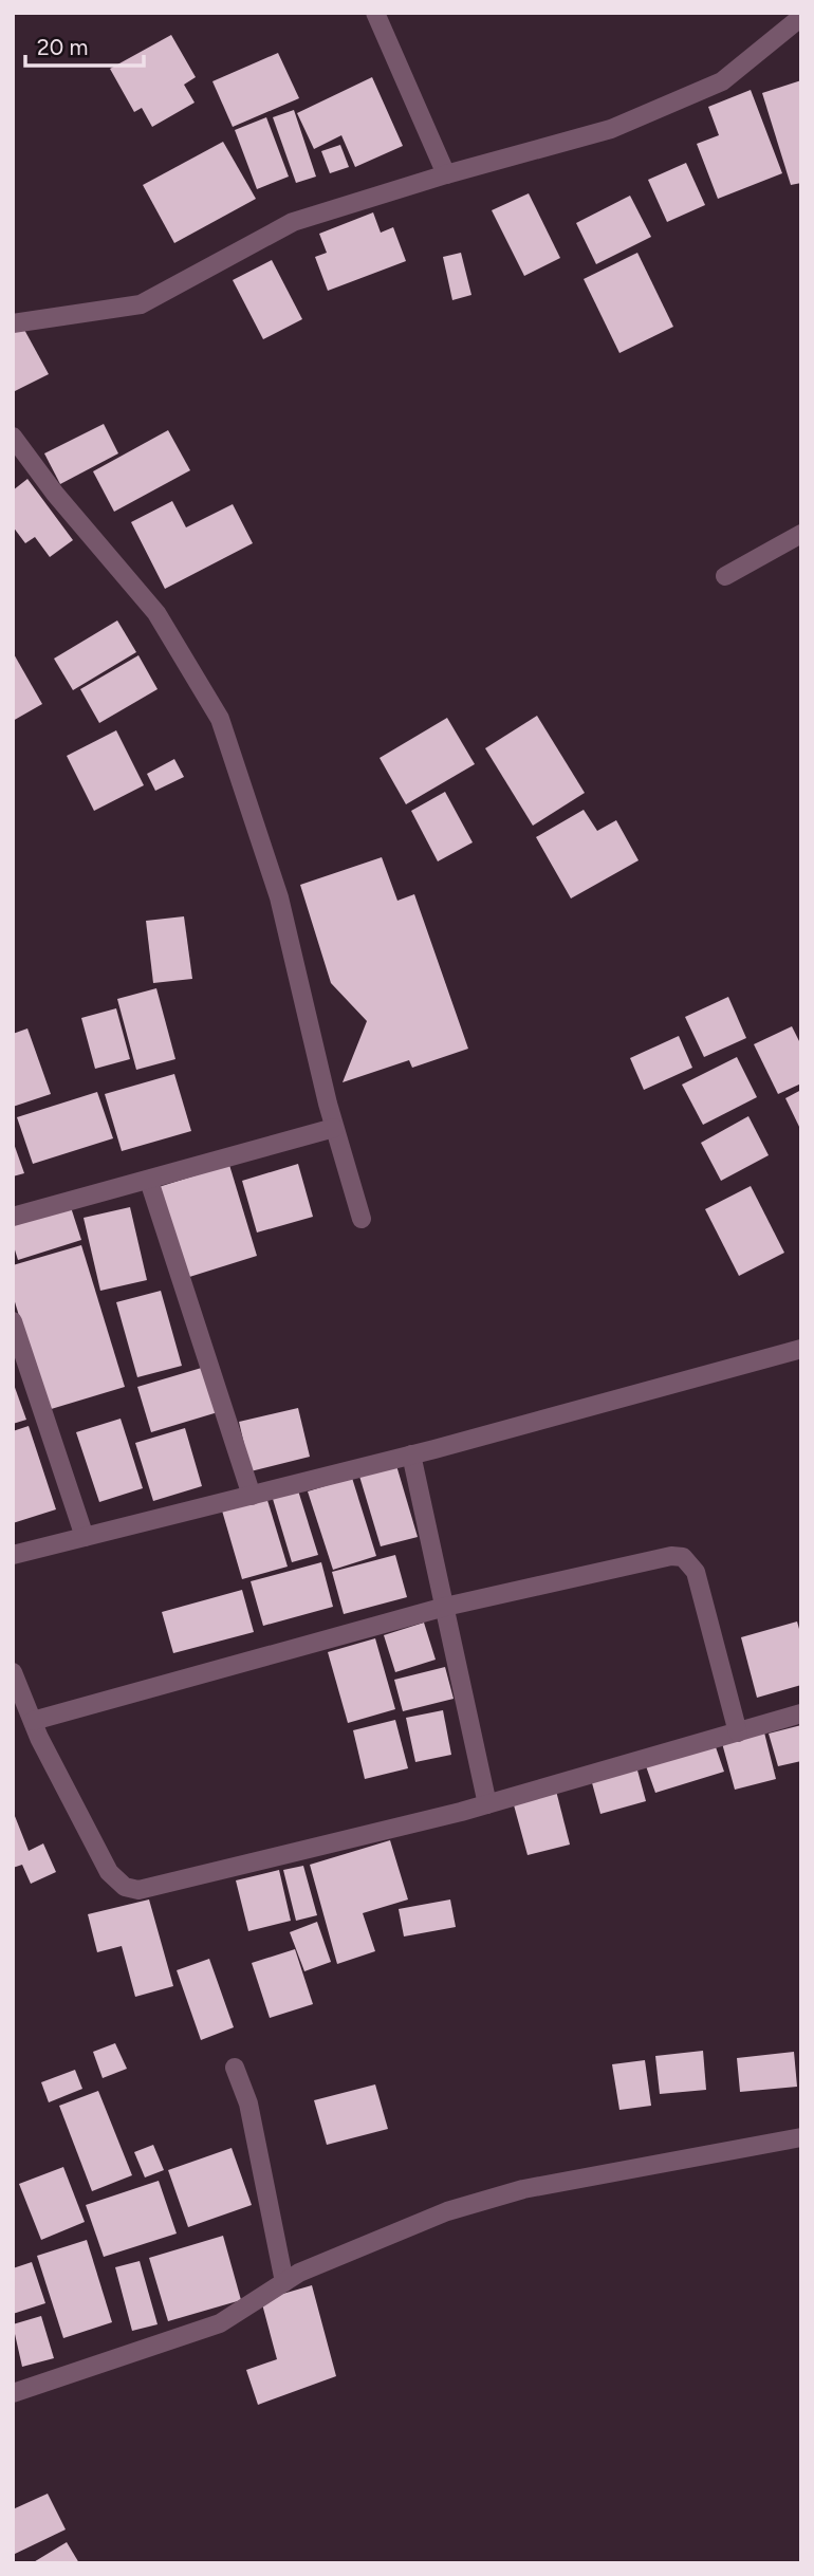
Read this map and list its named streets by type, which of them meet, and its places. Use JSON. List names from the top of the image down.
{
  "scale_bar": "20 m"
}
